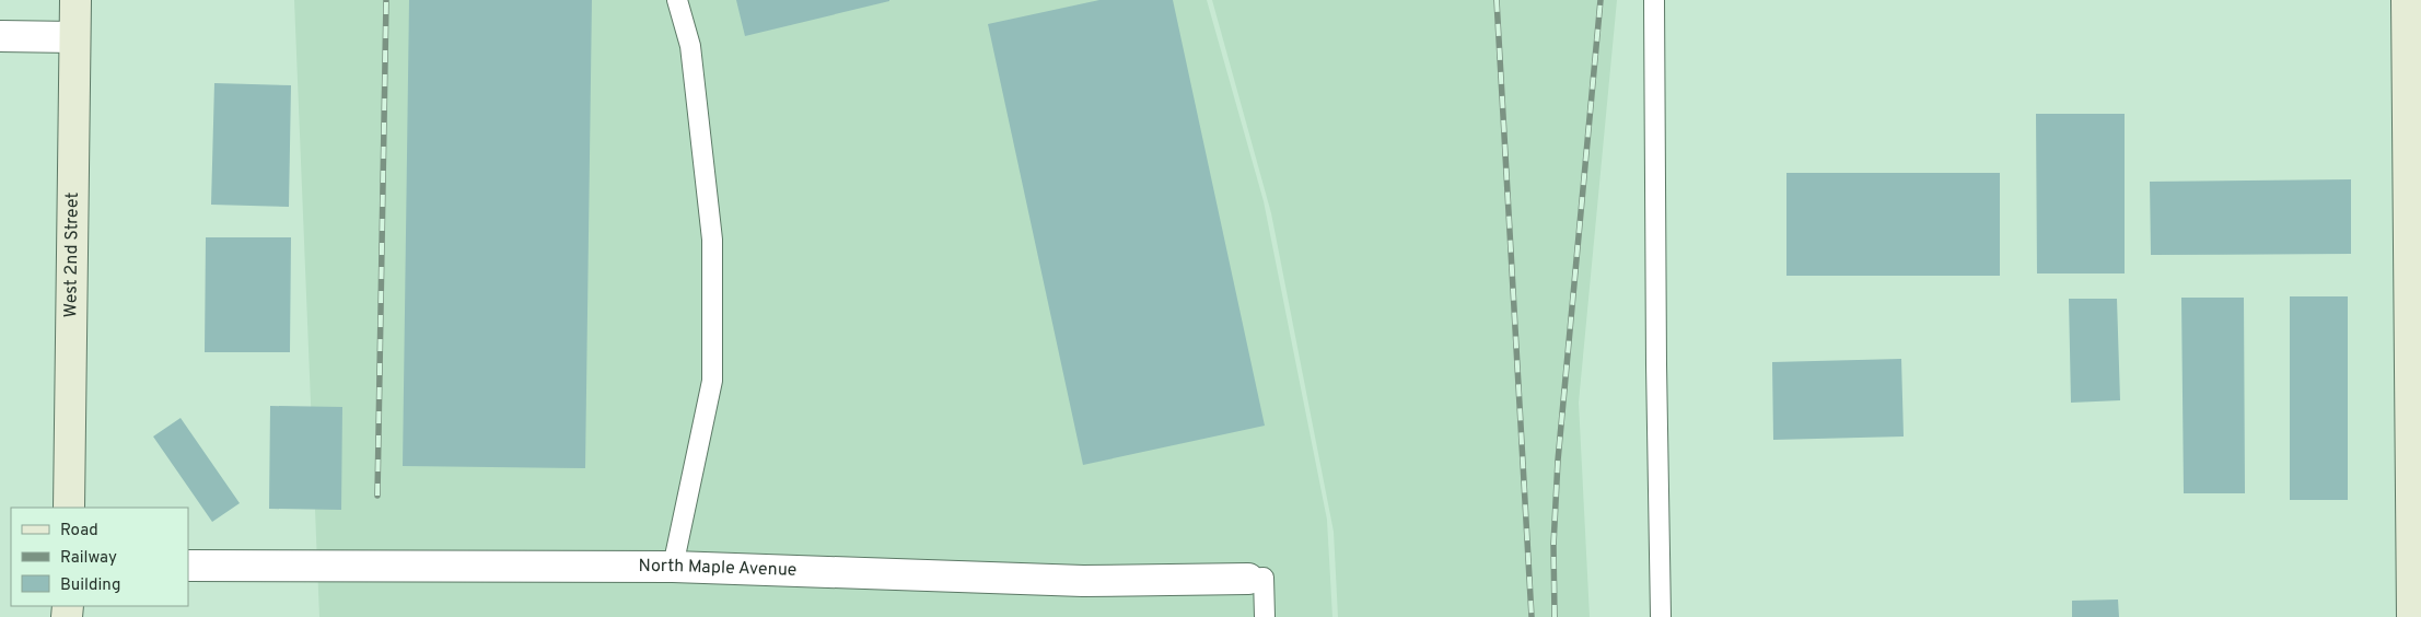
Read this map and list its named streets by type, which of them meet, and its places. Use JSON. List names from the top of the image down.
{
  "streets": {
    "street": ["West 2nd Street", "North Maple Avenue"]
  },
  "legend": ["Road", "Railway", "Building"]
}
